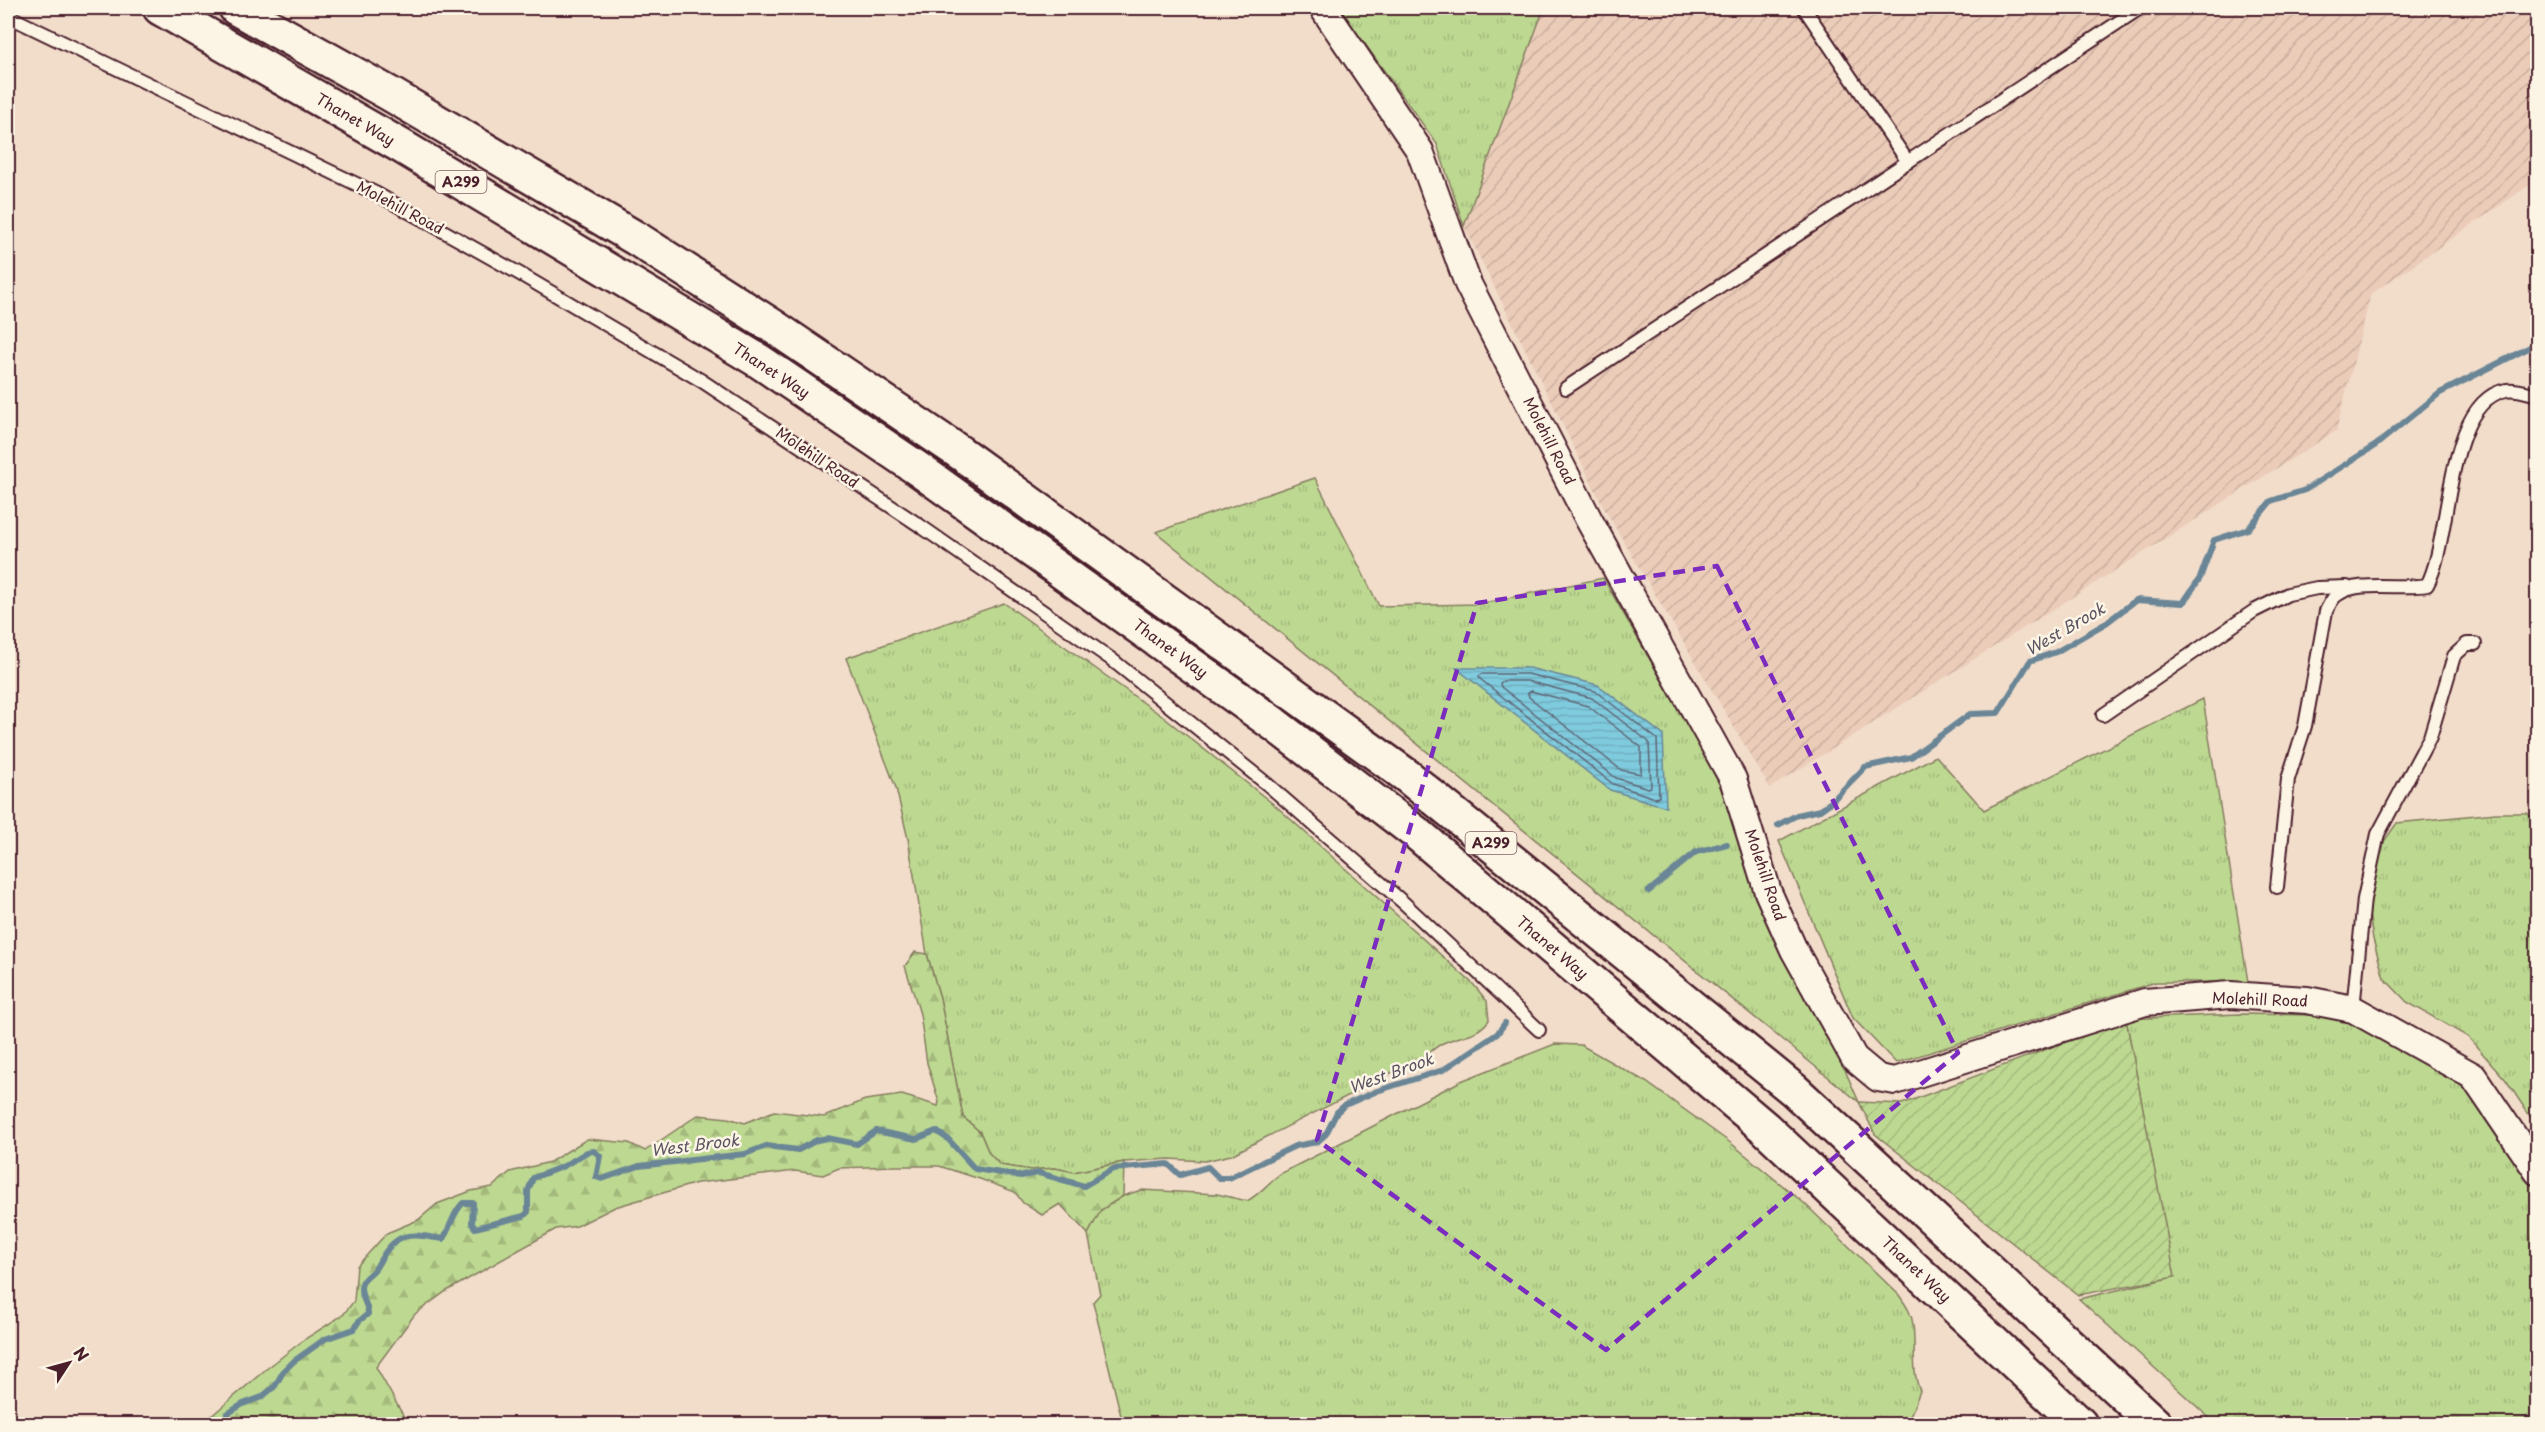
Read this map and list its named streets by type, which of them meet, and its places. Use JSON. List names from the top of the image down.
{
  "streets": {
    "highway": ["Thanet Way", "A299"],
    "street": ["Molehill Road"]
  },
  "water": ["West Brook"],
  "north": "top right"
}
